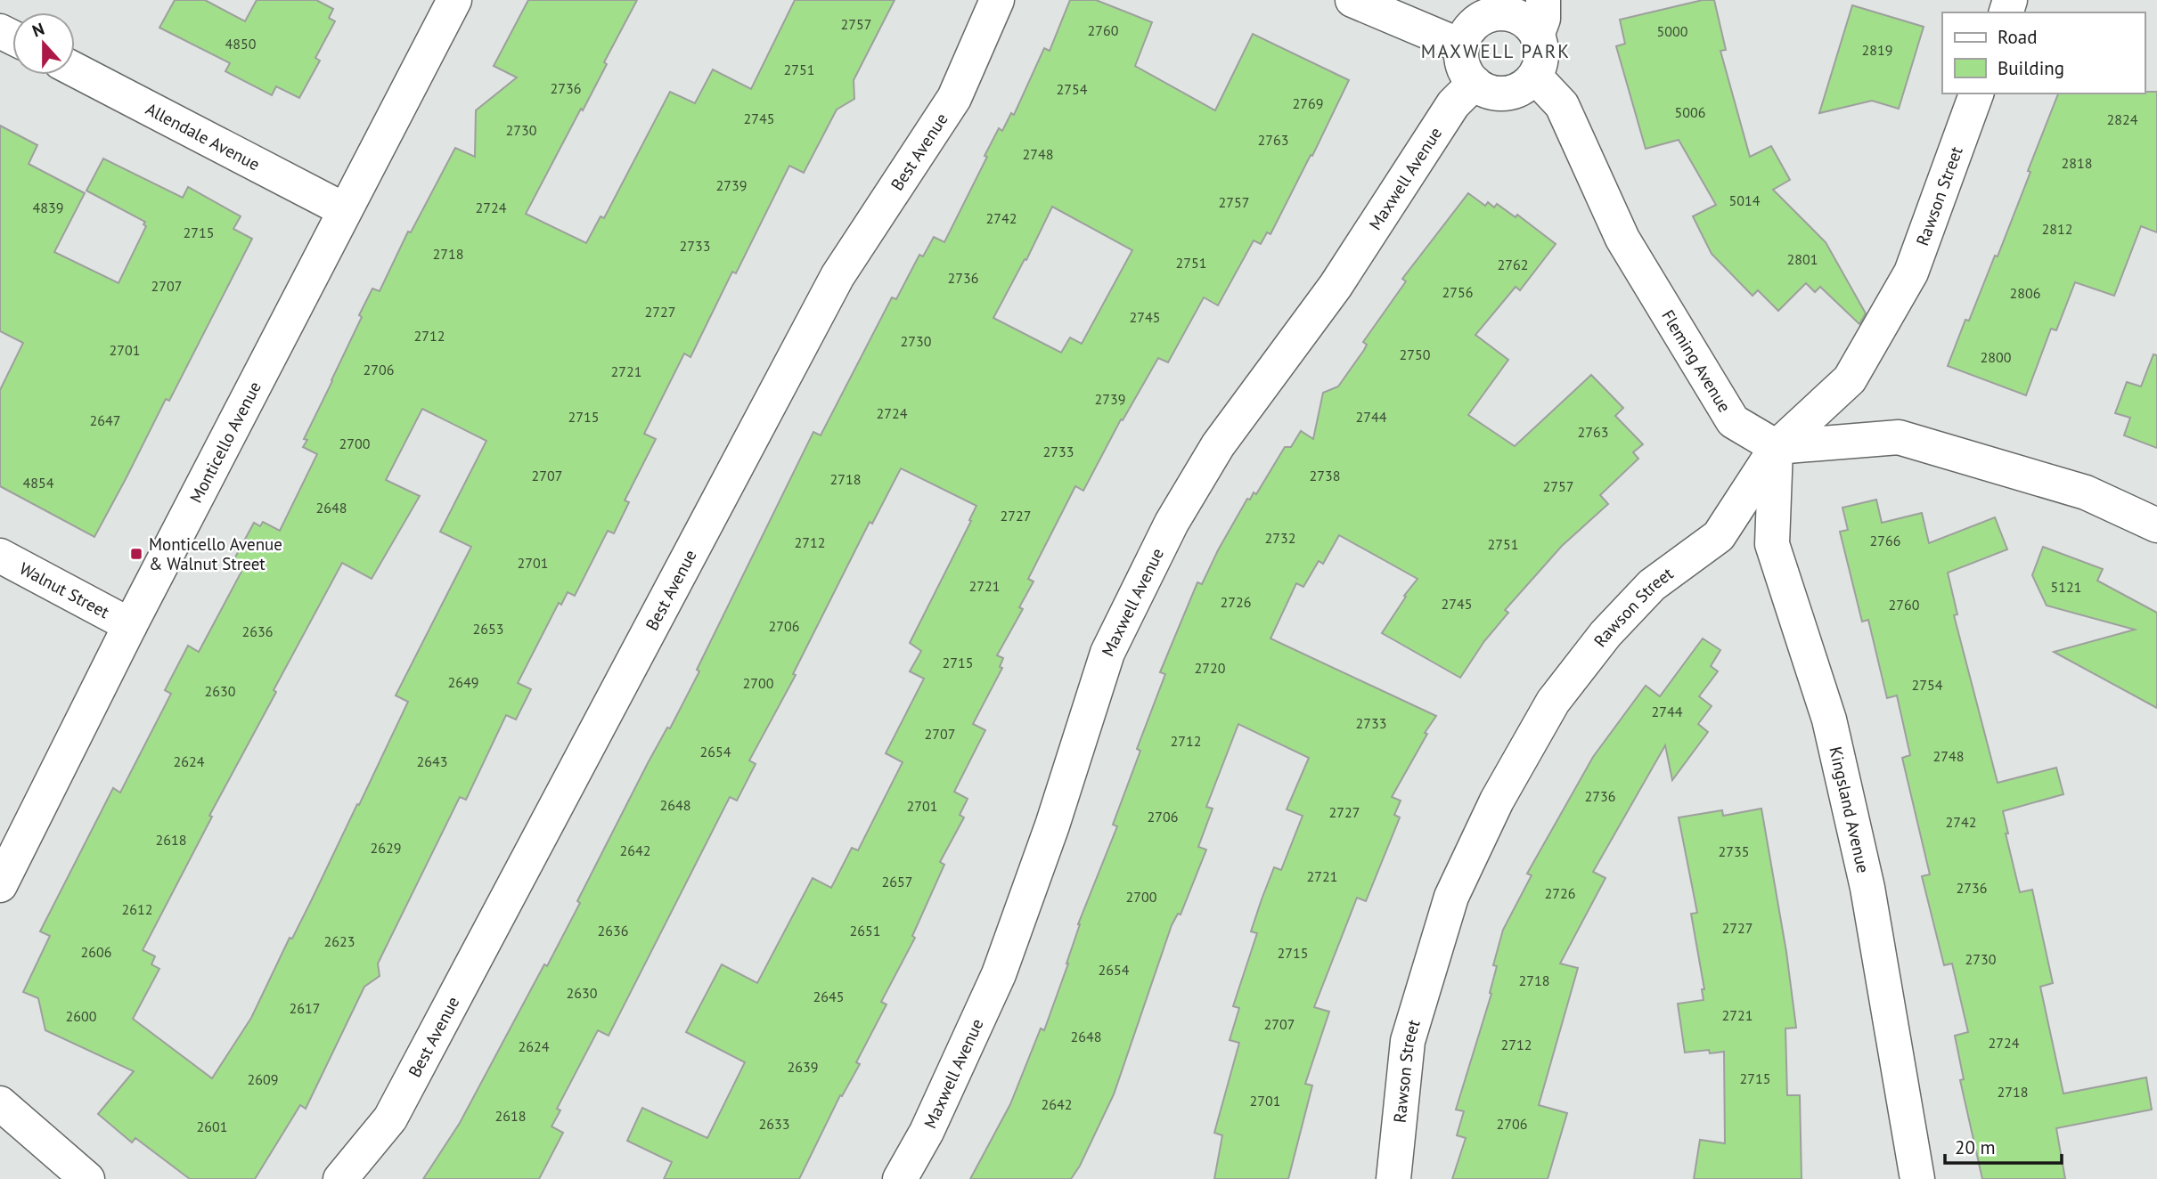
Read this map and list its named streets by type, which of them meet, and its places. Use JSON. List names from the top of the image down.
{
  "streets": {
    "street": [
      "Allendale Avenue",
      "Best Avenue",
      "Maxwell Avenue",
      "Rawson Street",
      "Fleming Avenue",
      "Monticello Avenue",
      "Walnut Street",
      "Kingsland Avenue"
    ]
  },
  "crossings": [
    ["Allendale Avenue", "Monticello Avenue"],
    ["Maxwell Avenue", "Fleming Avenue"],
    ["Rawson Street", "Fleming Avenue"],
    ["Rawson Street", "Kingsland Avenue"],
    ["Fleming Avenue", "Kingsland Avenue"],
    ["Monticello Avenue", "Walnut Street"]
  ],
  "districts": ["MAXWELL PARK"],
  "places": {
    "transit": ["Monticello Avenue & Walnut Street"]
  },
  "house_numbers": [
    "2757",
    "2760",
    "5000",
    "4850",
    "2819",
    "2751",
    "2736",
    "2754",
    "2769",
    "5006",
    "2745",
    "2824",
    "2730",
    "2763",
    "2748",
    "2818",
    "2739",
    "5014",
    "2757",
    "4839",
    "2724",
    "2742",
    "2812",
    "2715",
    "2733",
    "2718",
    "2801",
    "2751",
    "2762",
    "2736",
    "2707",
    "2756",
    "2806",
    "2727",
    "2745",
    "2712",
    "2730",
    "2701",
    "2750",
    "2800",
    "2706",
    "2721",
    "2739",
    "2724",
    "2715",
    "2744",
    "2647",
    "2763",
    "2700",
    "2733",
    "2707",
    "2738",
    "2718",
    "4854",
    "2757",
    "2648",
    "2727",
    "2732",
    "2766",
    "2712",
    "2751",
    "2701",
    "2721",
    "5121",
    "2726",
    "2745",
    "2760",
    "2706",
    "2653",
    "2636",
    "2715",
    "2720",
    "2649",
    "2700",
    "2754",
    "2630",
    "2744",
    "2733",
    "2707",
    "2712",
    "2654",
    "2748",
    "2624",
    "2643",
    "2736",
    "2648",
    "2701",
    "2727",
    "2706",
    "2742",
    "2618",
    "2629",
    "2642",
    "2735",
    "2721",
    "2657",
    "2736",
    "2726",
    "2700",
    "2612",
    "2727",
    "2636",
    "2651",
    "2623",
    "2606",
    "2715",
    "2730",
    "2654",
    "2718",
    "2630",
    "2645",
    "2617",
    "2721",
    "2600",
    "2707",
    "2648",
    "2724",
    "2712",
    "2624",
    "2639",
    "2715",
    "2609",
    "2718",
    "2701",
    "2642",
    "2618",
    "2633",
    "2706",
    "2601"
  ],
  "legend": ["Road", "Building"],
  "scale_bar": "20 m",
  "north": "top"
}
